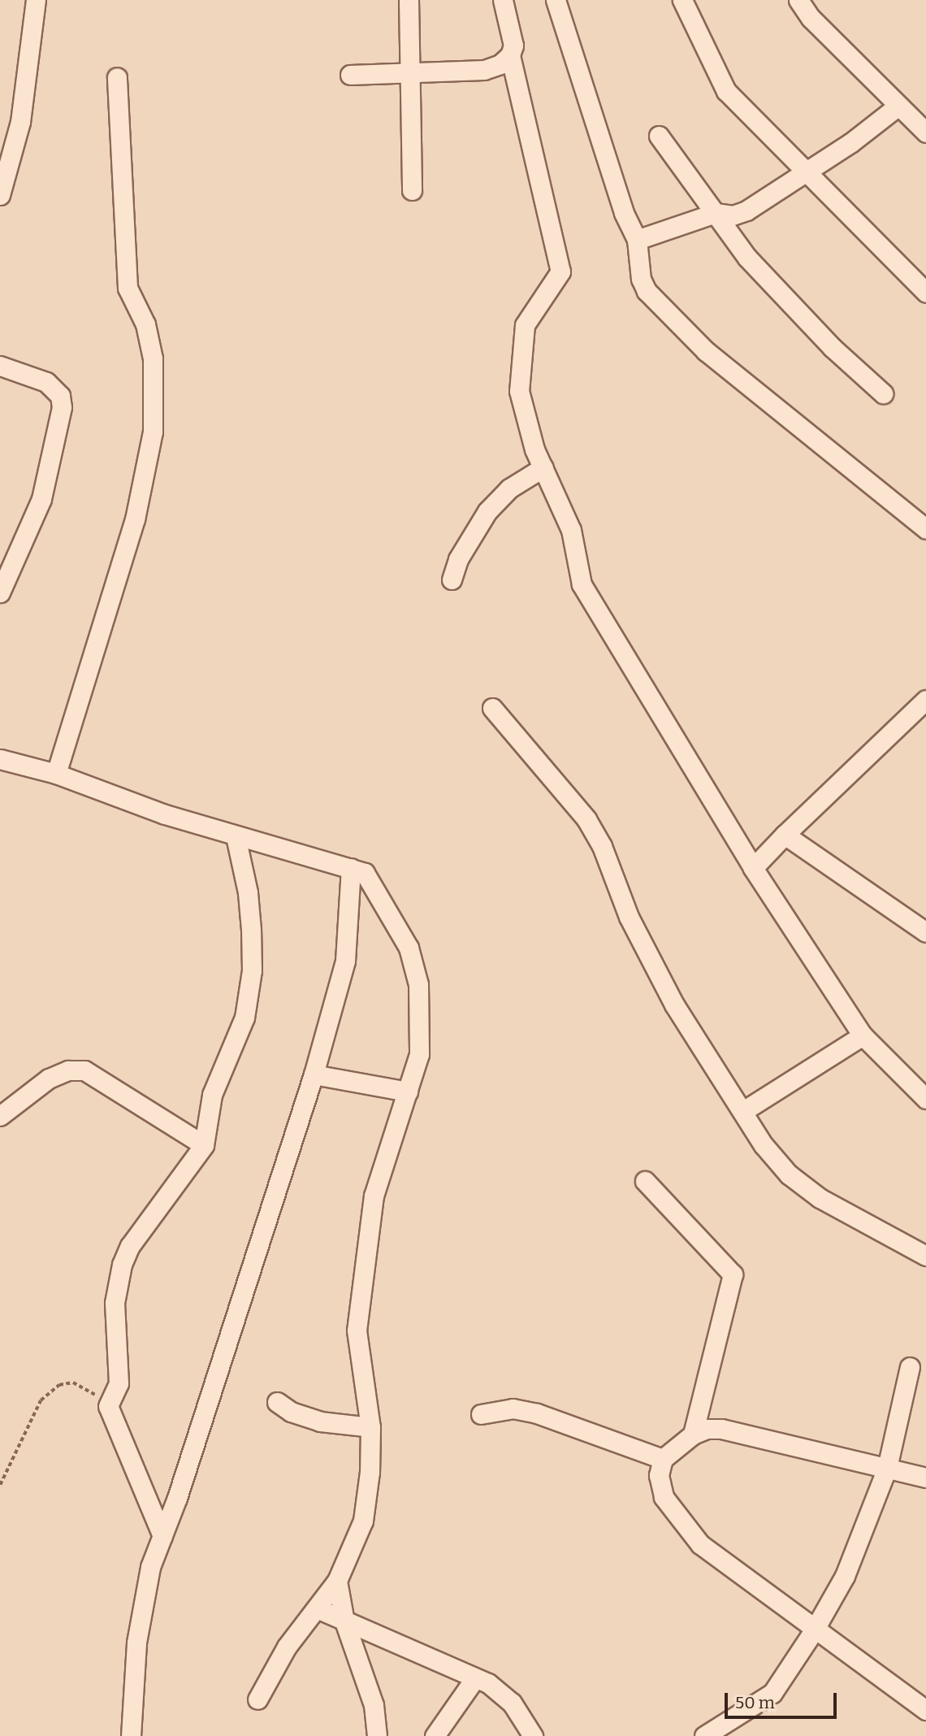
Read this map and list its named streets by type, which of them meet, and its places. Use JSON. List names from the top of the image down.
{
  "scale_bar": "50 m"
}
